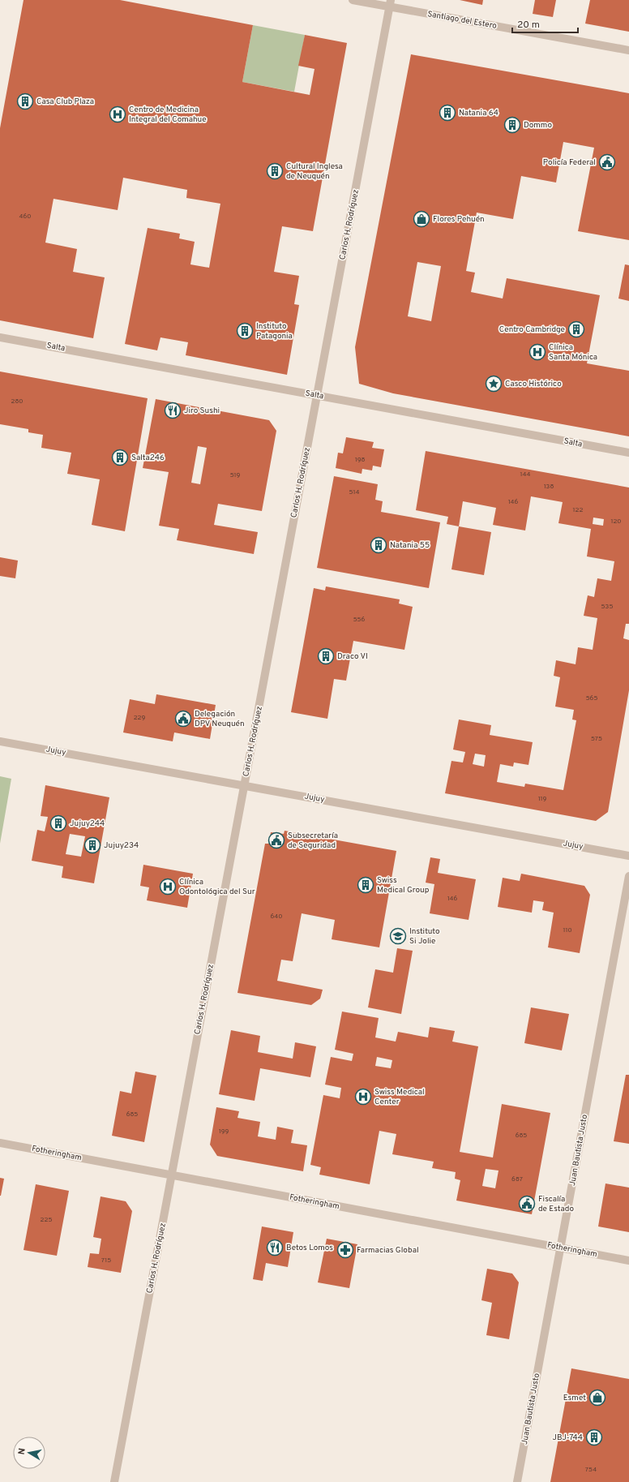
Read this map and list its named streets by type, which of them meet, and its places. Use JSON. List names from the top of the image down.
{
  "streets": {
    "street": [
      "Santiago del Estero",
      "Carlos H. Rodríguez",
      "Salta",
      "Jujuy",
      "Juan Bautista Justo",
      "Fotheringham"
    ]
  },
  "crossings": [
    ["Santiago del Estero", "Carlos H. Rodríguez"],
    ["Carlos H. Rodríguez", "Salta"],
    ["Carlos H. Rodríguez", "Jujuy"],
    ["Carlos H. Rodríguez", "Fotheringham"],
    ["Juan Bautista Justo", "Fotheringham"]
  ],
  "places": {
    "building": [
      "Casa Club Plaza",
      "Natania 64",
      "Dommo",
      "Cultural Inglesa de Neuquén",
      "Centro Cambridge",
      "Instituto Patagonia",
      "Salta246",
      "Natania 55",
      "Draco VI",
      "Jujuy244",
      "Jujuy234",
      "Swiss Medical Group",
      "JBJ-744"
    ],
    "hospital": [
      "Centro de Medicina Integral del Comahue",
      "Clínica Santa Mónica",
      "Clínica Odontológica del Sur",
      "Swiss Medical Center"
    ],
    "public building": [
      "Policía Federal",
      "Delegación DPV Neuquén",
      "Subsecretaría de Seguridad",
      "Fiscalía de Estado"
    ],
    "shop": ["Flores Pehuén", "Esmet"],
    "place": ["Casco Histórico"],
    "restaurant": ["Jiro Sushi", "Betos Lomos"],
    "school or university": ["Instituto Si Jolie"],
    "pharmacy": ["Farmacias Global"]
  },
  "house_numbers": [
    "460",
    "280",
    "198",
    "144",
    "519",
    "138",
    "514",
    "146",
    "122",
    "120",
    "535",
    "556",
    "565",
    "229",
    "575",
    "119",
    "146",
    "640",
    "110",
    "685",
    "199",
    "685",
    "687",
    "225",
    "715",
    "754"
  ],
  "scale_bar": "20 m",
  "north": "left"
}
